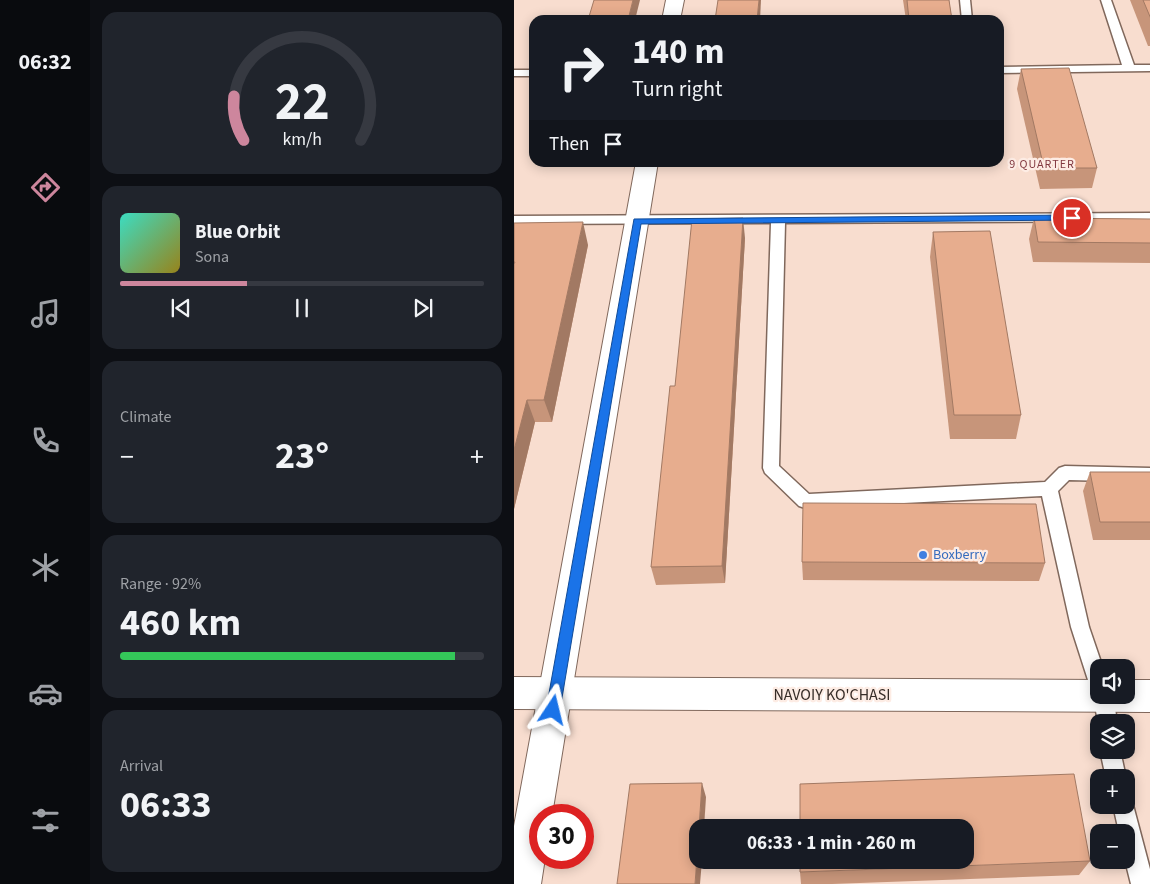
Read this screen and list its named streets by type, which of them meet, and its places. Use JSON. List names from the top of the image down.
{
  "streets": {
    "street": ["NAVOIY KO'CHASI"]
  },
  "districts": ["9 QUARTER"],
  "places": ["Boxberry"],
  "page": {
    "tabs": "06:32",
    "turn": ["140 m", "Turn right"],
    "then": "Then",
    "song": ["Blue Orbit", "Sona"],
    "tile": [
      "Climate",
      ["Range · 92%", "460 km"],
      ["Arrival", "06:33"]
    ],
    "heat": ["−", "23°", "+"],
    "map_buttons": ["+", "−"],
    "limit": "30",
    "trip": "06:33 · 1 min · 260 m",
    "gauge": ["22", "km/h"]
  }
}
